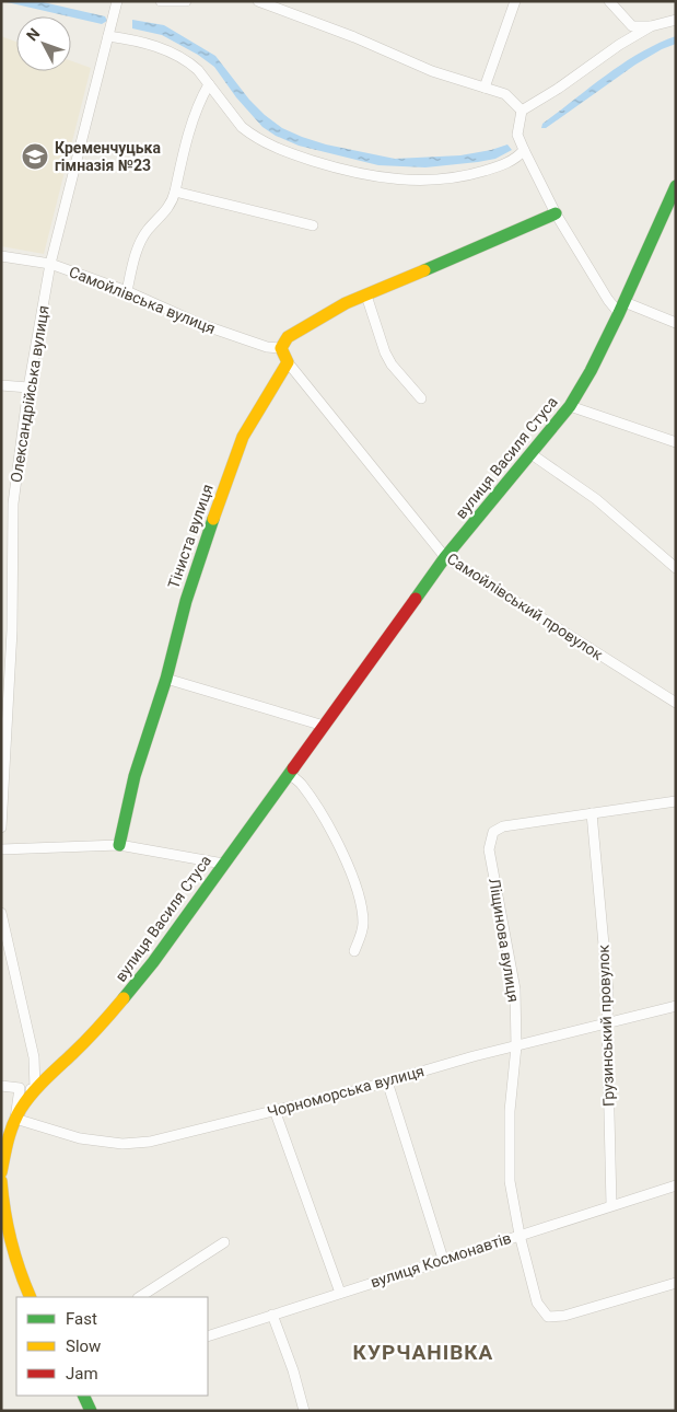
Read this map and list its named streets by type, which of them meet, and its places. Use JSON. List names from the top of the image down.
{
  "streets": {
    "main road": ["вулиця Василя Стуса", "Тіниста вулиця"],
    "street": [
      "Самойлівська вулиця",
      "Олександрійська вулиця",
      "Самойлівський провулок",
      "Ліщинова вулиця",
      "Грузинський провулок",
      "Чорноморська вулиця",
      "вулиця Космонавтів"
    ]
  },
  "crossings": [
    ["Самойлівська вулиця", "Олександрійська вулиця"],
    ["вулиця Василя Стуса", "Самойлівський провулок"],
    ["вулиця Василя Стуса", "Чорноморська вулиця"],
    ["Тіниста вулиця", "Самойлівський провулок"],
    ["Ліщинова вулиця", "Грузинський провулок"],
    ["Ліщинова вулиця", "Чорноморська вулиця"],
    ["Ліщинова вулиця", "вулиця Космонавтів"],
    ["Грузинський провулок", "Чорноморська вулиця"],
    ["Грузинський провулок", "вулиця Космонавтів"]
  ],
  "districts": ["КУРЧАНІВКА"],
  "places": {
    "school or university": ["Кременчуцька гімназія №23"]
  },
  "legend": ["Fast", "Slow", "Jam"],
  "north": "top left"
}
